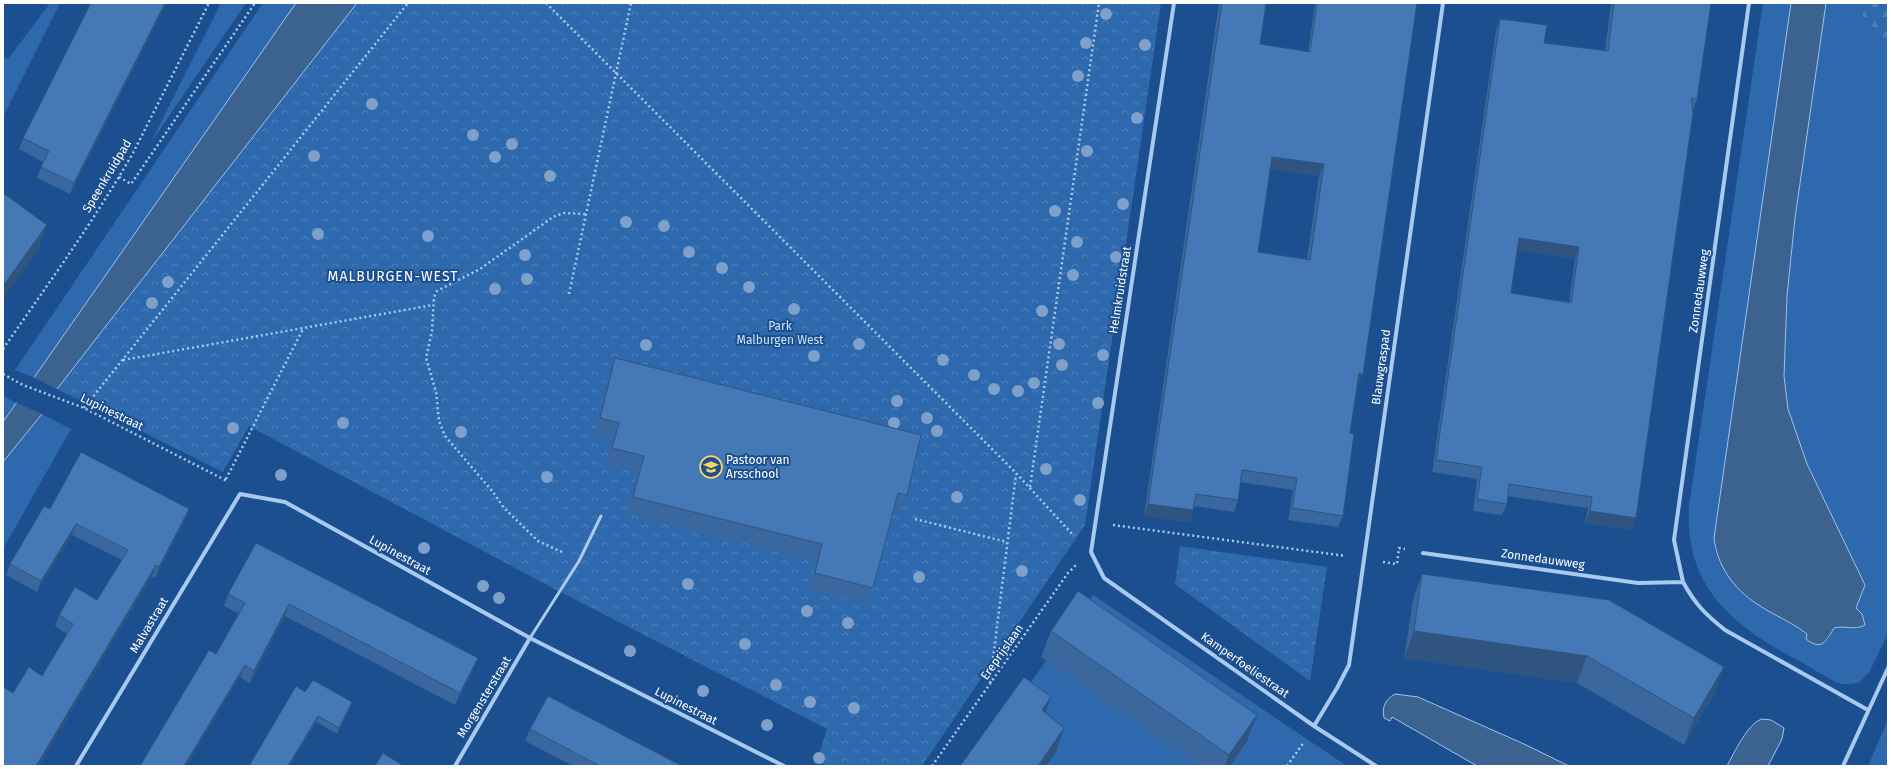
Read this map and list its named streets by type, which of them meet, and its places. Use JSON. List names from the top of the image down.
{
  "streets": {
    "street": [
      "Helmkruidstraat",
      "Zonnedauwweg",
      "Blauwgraspad",
      "Lupinestraat",
      "Malvastraat",
      "Kamperfoeliestraat",
      "Morgensterstraat"
    ],
    "path": ["Speenkruidpad", "Ereprijslaan"]
  },
  "crossings": [
    ["Helmkruidstraat", "Ereprijslaan"],
    ["Helmkruidstraat", "Kamperfoeliestraat"],
    ["Blauwgraspad", "Kamperfoeliestraat"],
    ["Lupinestraat", "Malvastraat"],
    ["Lupinestraat", "Morgensterstraat"],
    ["Ereprijslaan", "Kamperfoeliestraat"]
  ],
  "districts": ["MALBURGEN-WEST"],
  "parks": ["Park Malburgen West"],
  "places": {
    "school or university": ["Pastoor van Arsschool"]
  }
}
